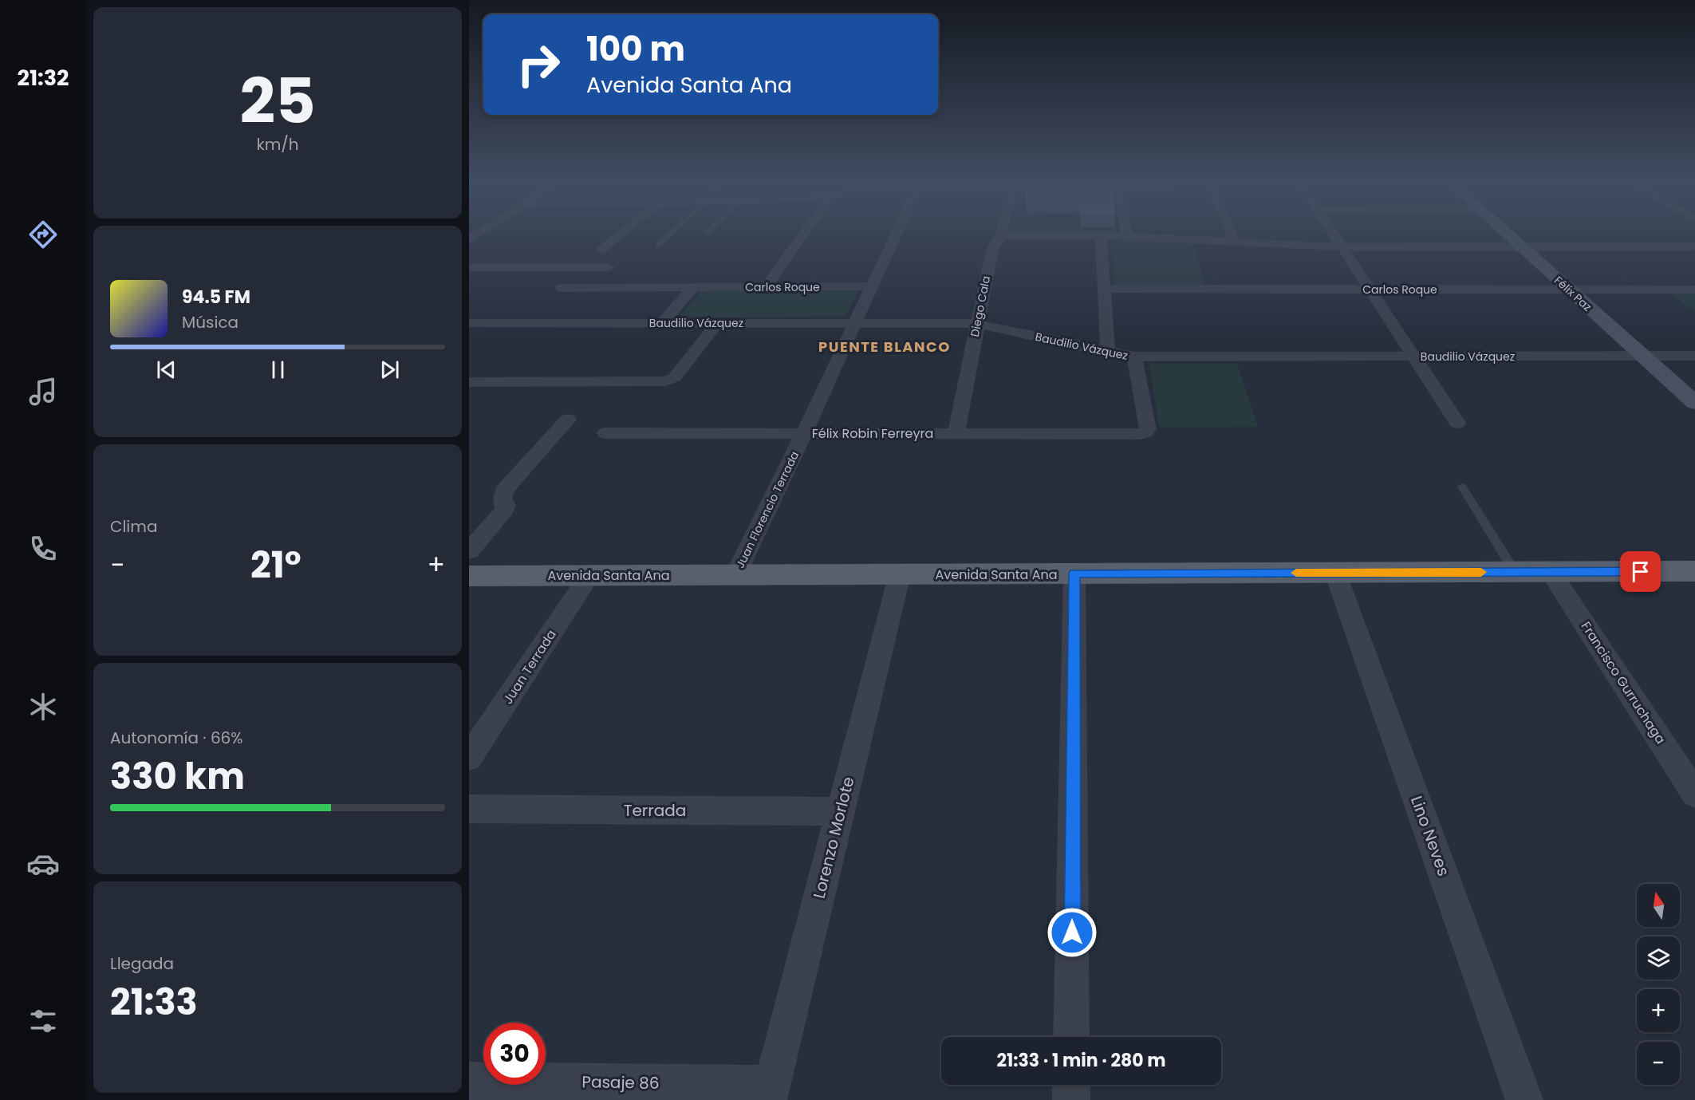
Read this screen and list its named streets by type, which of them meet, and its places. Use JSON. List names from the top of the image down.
{
  "streets": {
    "main road": ["Félix Paz", "Avenida Santa Ana"],
    "street": [
      "Carlos Roque",
      "Diego Cala",
      "Baudilio Vázquez",
      "Félix Robin Ferreyra",
      "Juan Florencio Terrada",
      "Juan Terrada",
      "Francisco Gurruchaga",
      "Terrada",
      "Lino Neves",
      "Lorenzo Morlote",
      "Pasaje 86"
    ]
  },
  "crossings": [
    ["Carlos Roque", "Félix Paz"],
    ["Carlos Roque", "Juan Florencio Terrada"],
    ["Félix Paz", "Baudilio Vázquez"],
    ["Diego Cala", "Baudilio Vázquez"],
    ["Diego Cala", "Félix Robin Ferreyra"],
    ["Baudilio Vázquez", "Félix Robin Ferreyra"],
    ["Baudilio Vázquez", "Juan Florencio Terrada"],
    ["Félix Robin Ferreyra", "Juan Florencio Terrada"],
    ["Juan Florencio Terrada", "Avenida Santa Ana"],
    ["Avenida Santa Ana", "Juan Terrada"],
    ["Avenida Santa Ana", "Francisco Gurruchaga"],
    ["Avenida Santa Ana", "Lino Neves"],
    ["Avenida Santa Ana", "Lorenzo Morlote"],
    ["Terrada", "Lorenzo Morlote"],
    ["Lorenzo Morlote", "Pasaje 86"]
  ],
  "districts": ["PUENTE BLANCO"],
  "north": "top",
  "page": {
    "tabs": "21:32",
    "tile": [
      ["25", "km/h"],
      "Clima",
      ["Autonomía · 66%", "330 km"],
      ["Llegada", "21:33"]
    ],
    "turn": ["100 m", "Avenida Santa Ana"],
    "song": ["94.5 FM", "Música"],
    "heat": ["−", "21°", "+"],
    "map_buttons": ["+", "−"],
    "limit": "30",
    "trip": "21:33 · 1 min · 280 m"
  }
}
